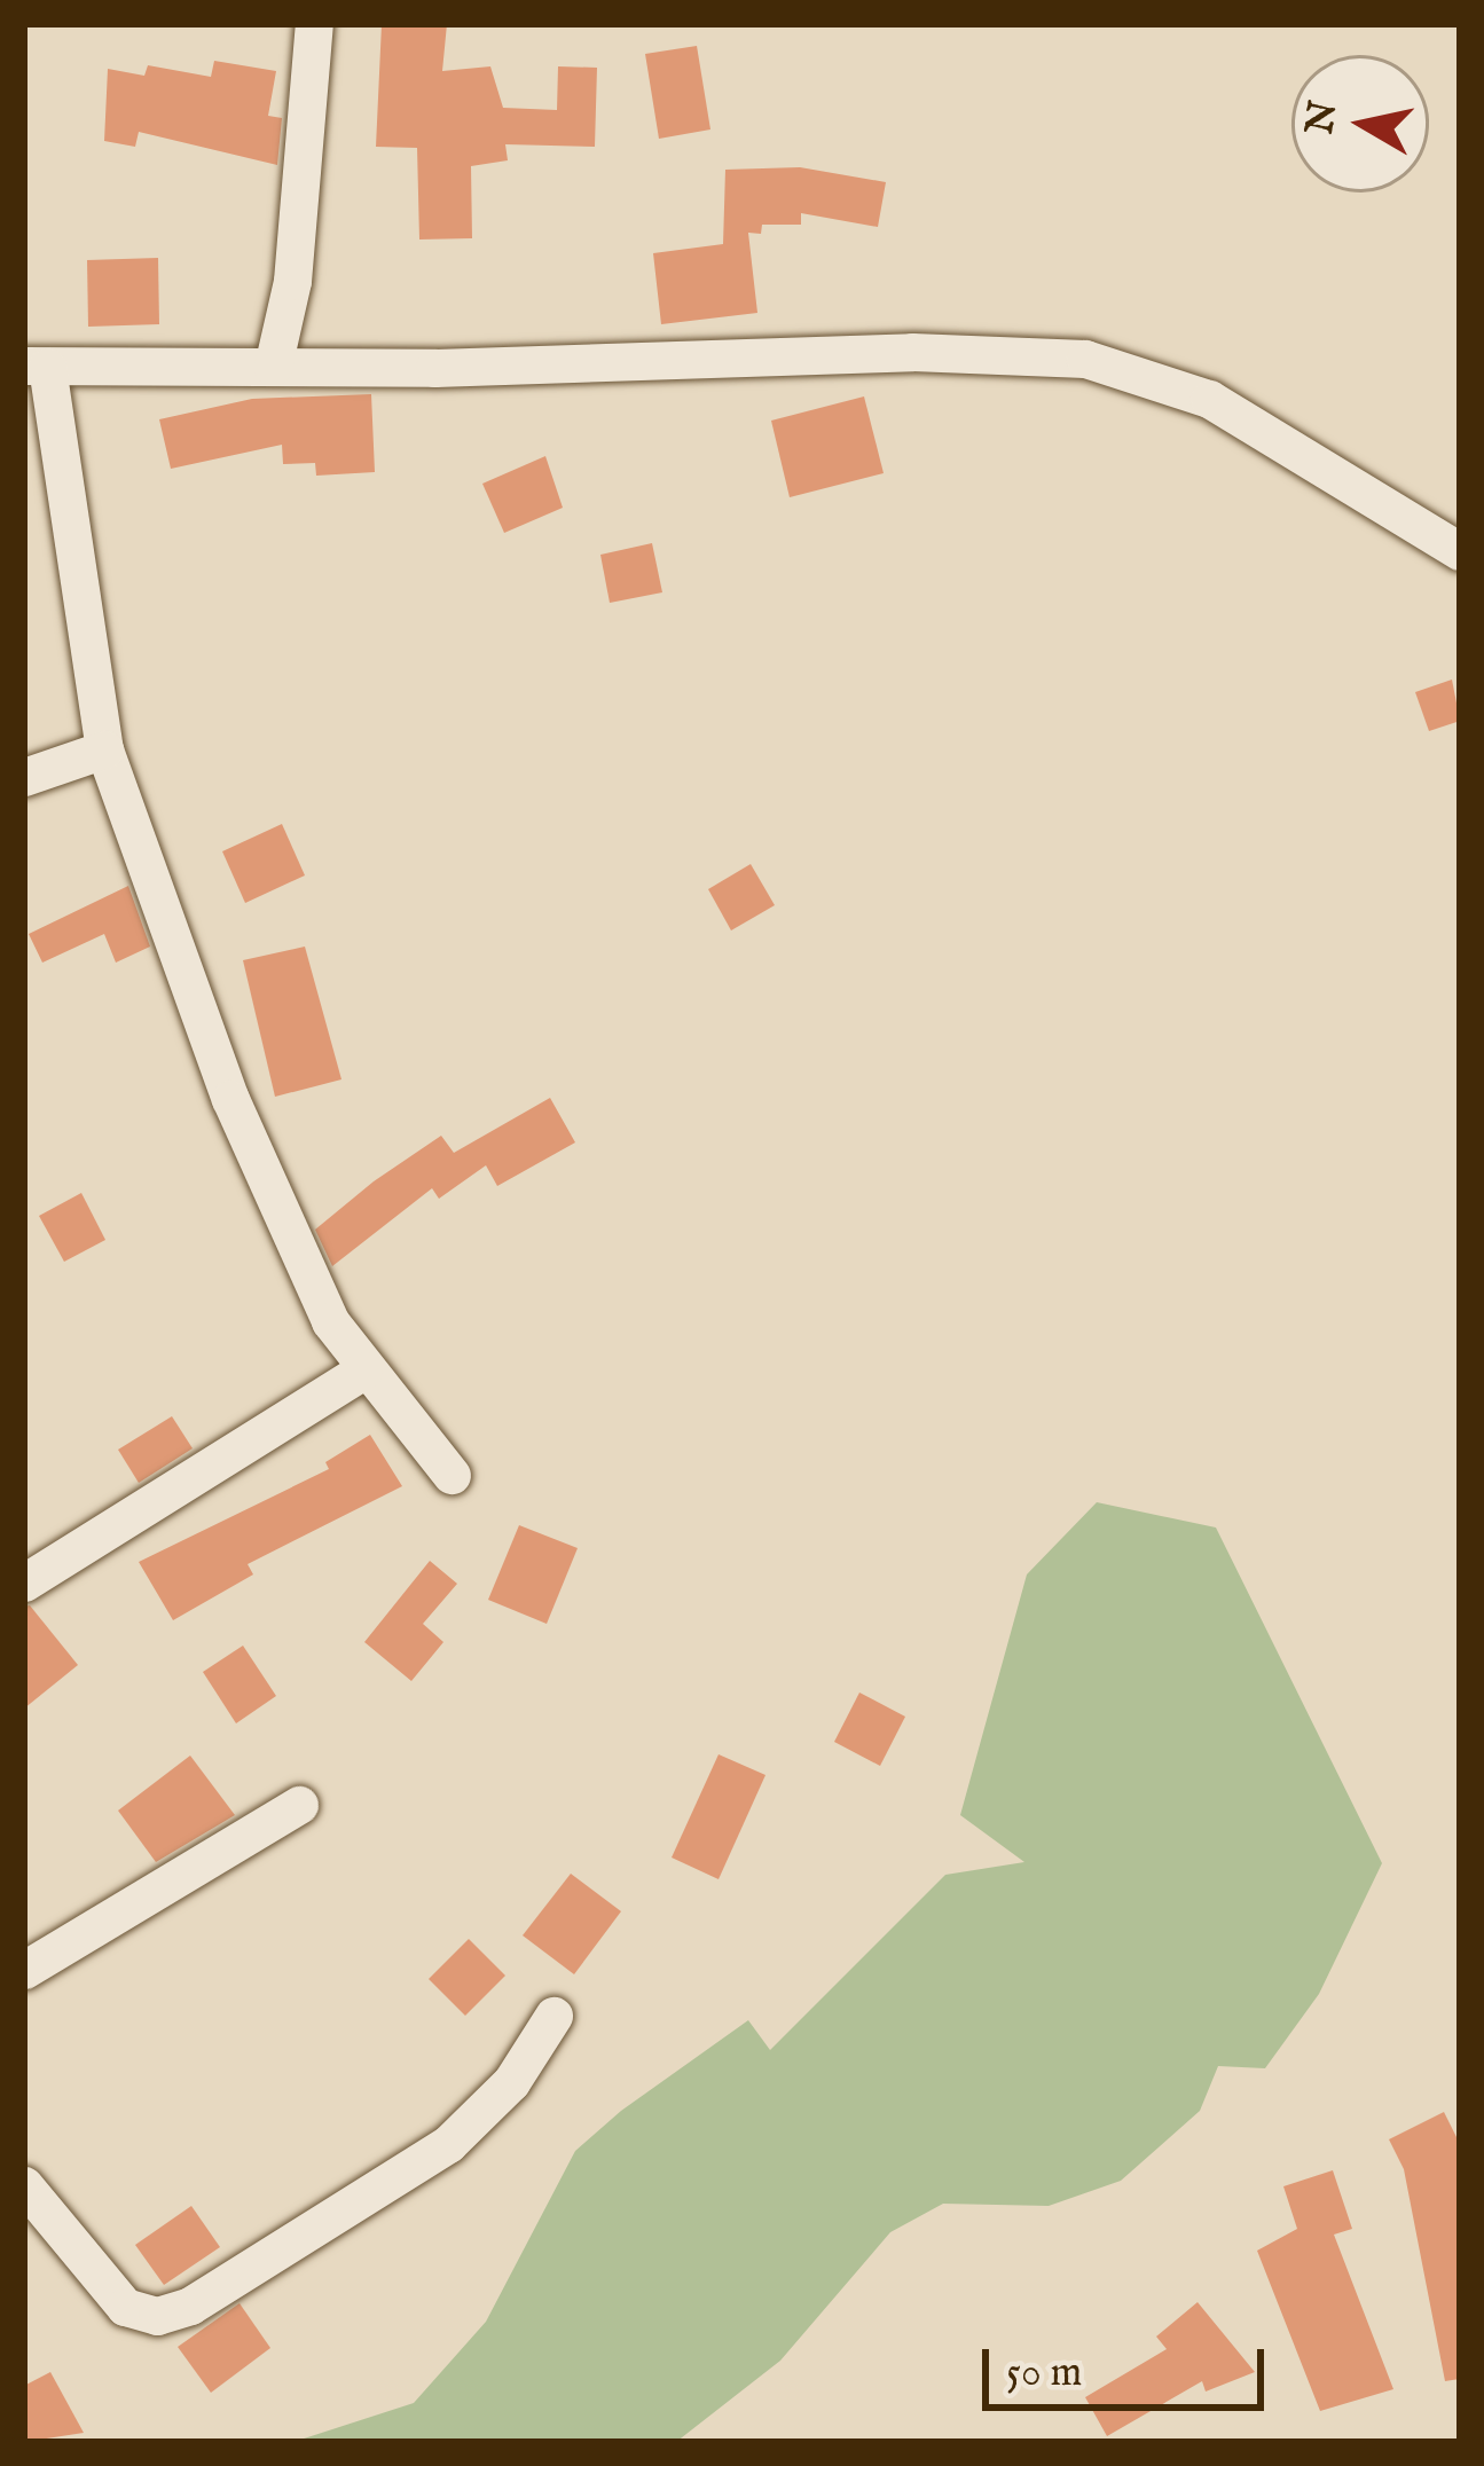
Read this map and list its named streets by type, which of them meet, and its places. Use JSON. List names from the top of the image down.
{
  "scale_bar": "50 m",
  "north": "left"
}
